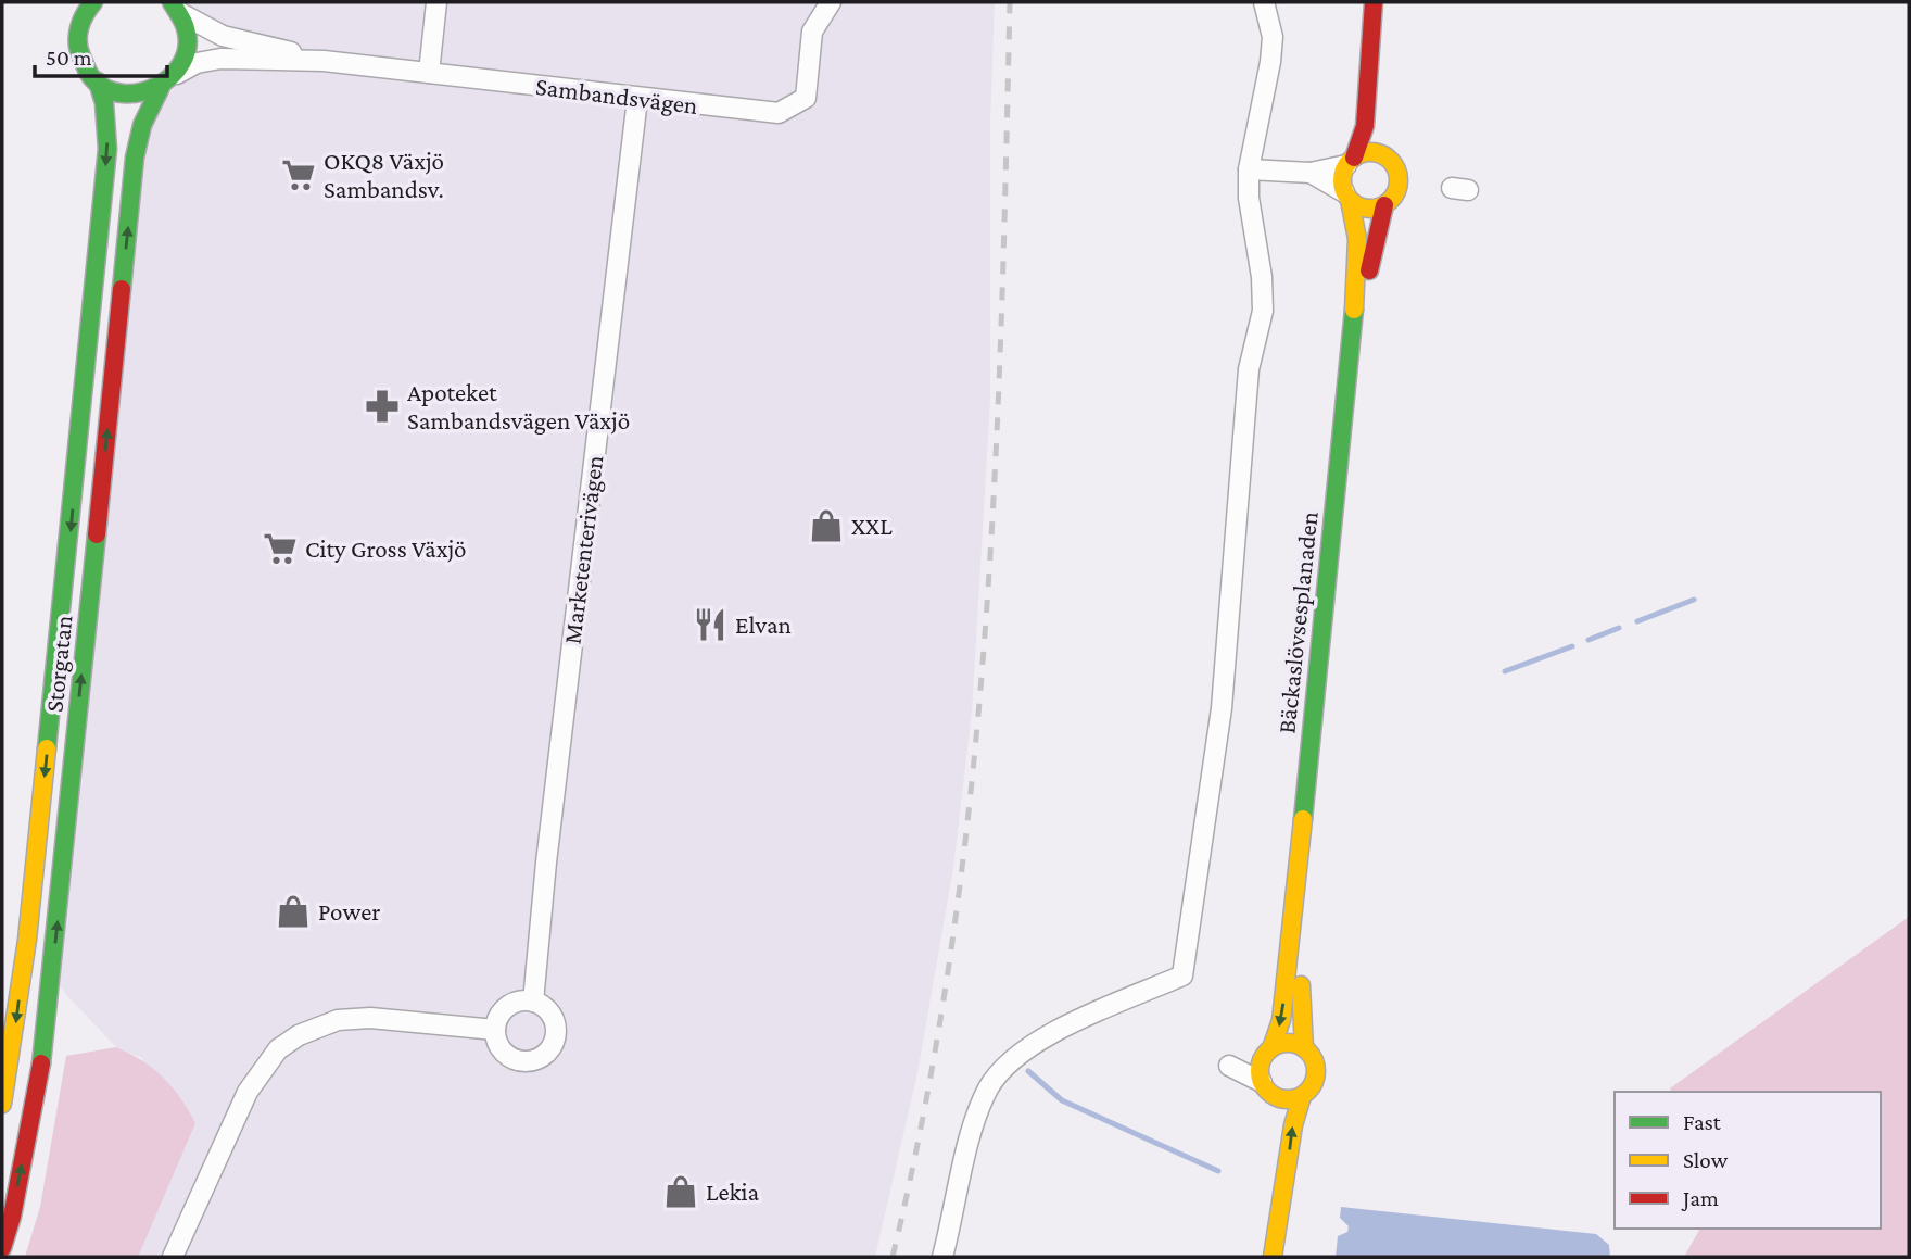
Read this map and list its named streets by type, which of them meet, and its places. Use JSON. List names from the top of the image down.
{
  "streets": {
    "street": [
      "Sambandsvägen",
      "Marketenterivägen",
      "Bäckaslövsesplanaden",
      "Storgatan"
    ]
  },
  "crossings": [
    ["Sambandsvägen", "Marketenterivägen"],
    ["Sambandsvägen", "Storgatan"]
  ],
  "places": {
    "supermarket": ["OKQ8 Växjö Sambandsv.", "City Gross Växjö"],
    "pharmacy": ["Apoteket Sambandsvägen Växjö"],
    "shop": ["XXL", "Power", "Lekia"],
    "restaurant": ["Elvan"]
  },
  "legend": ["Fast", "Slow", "Jam"],
  "scale_bar": "50 m"
}
